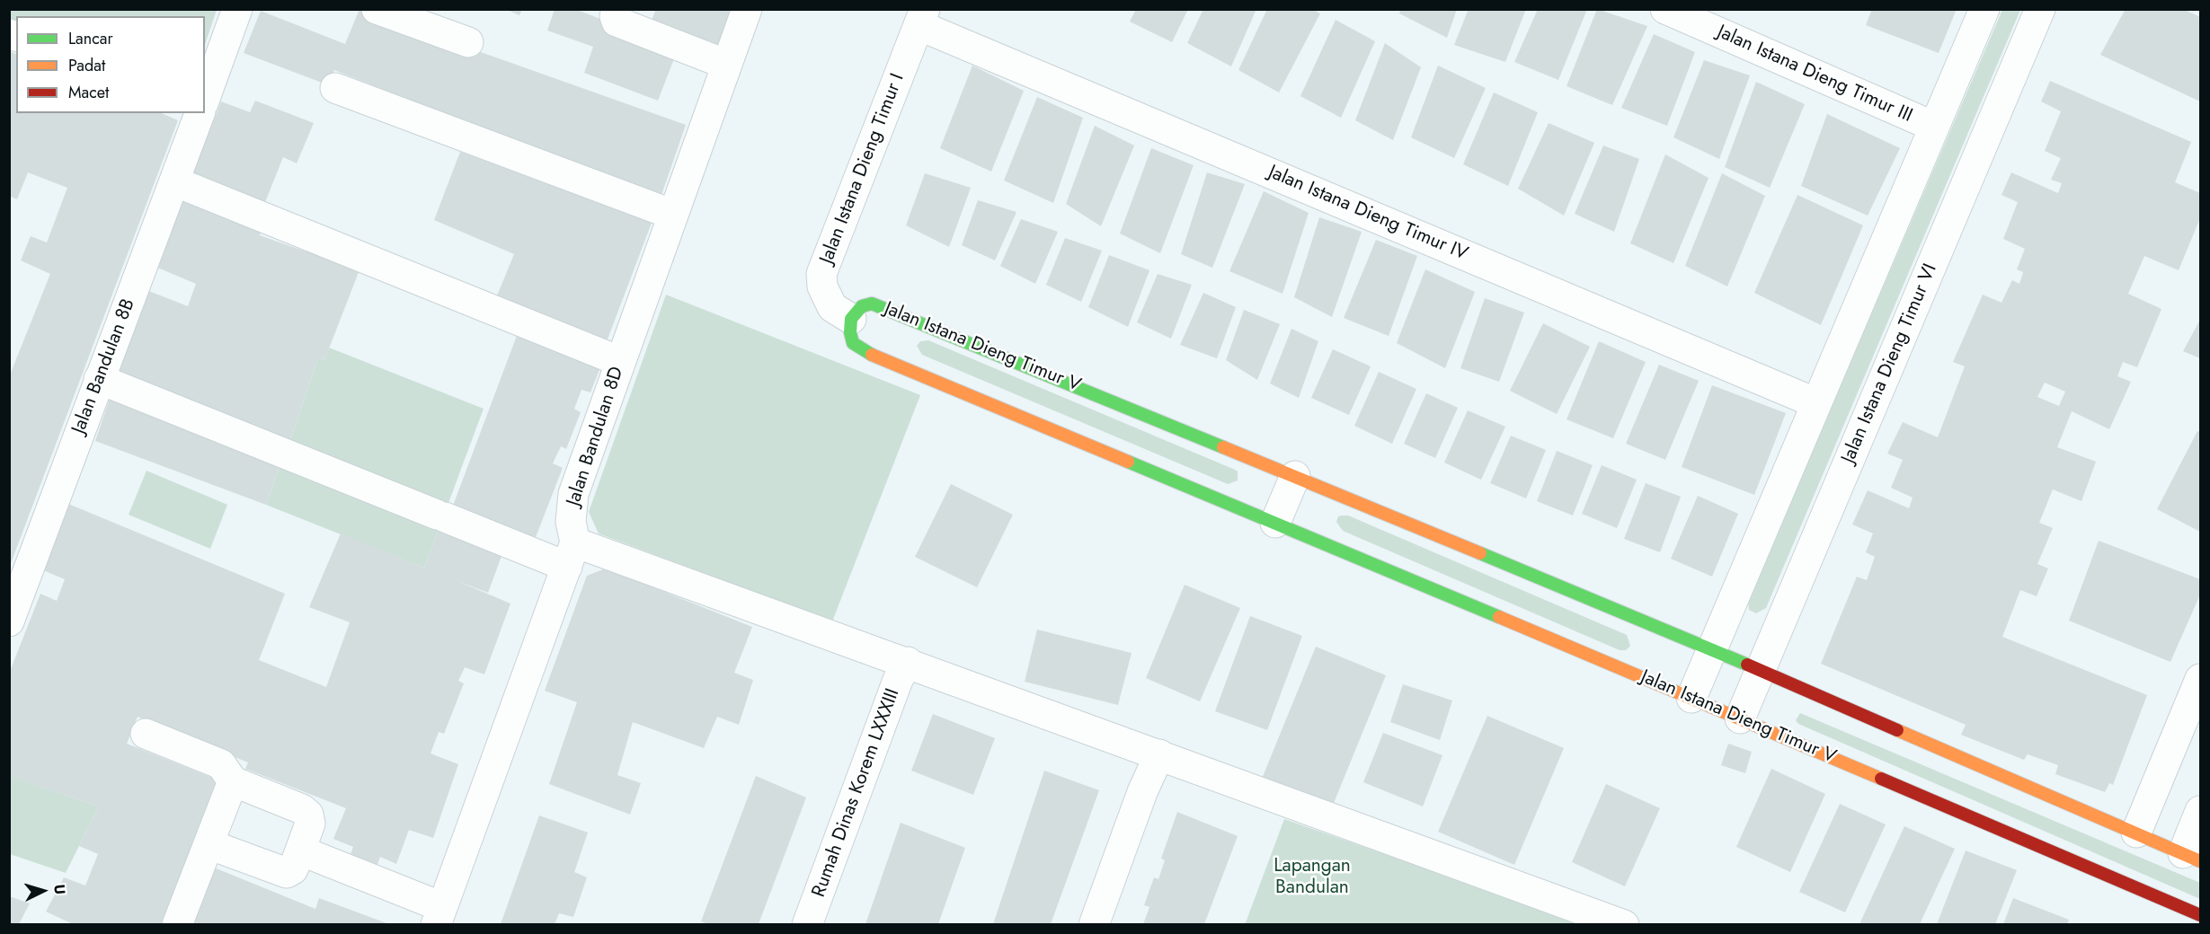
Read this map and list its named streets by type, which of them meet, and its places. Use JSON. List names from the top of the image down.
{
  "streets": {
    "street": [
      "Jalan Istana Dieng Timur III",
      "Jalan Istana Dieng Timur I",
      "Jalan Istana Dieng Timur IV",
      "Jalan Istana Dieng Timur V",
      "Jalan Istana Dieng Timur VI",
      "Jalan Bandulan 8B",
      "Jalan Bandulan 8D",
      "Rumah Dinas Korem LXXXIII"
    ]
  },
  "crossings": [
    ["Jalan Istana Dieng Timur I", "Jalan Istana Dieng Timur IV"],
    ["Jalan Istana Dieng Timur I", "Jalan Istana Dieng Timur V"],
    ["Jalan Istana Dieng Timur V", "Jalan Istana Dieng Timur VI"]
  ],
  "parks": ["Lapangan Bandulan"],
  "legend": ["Lancar", "Padat", "Macet"],
  "north": "right"
}
